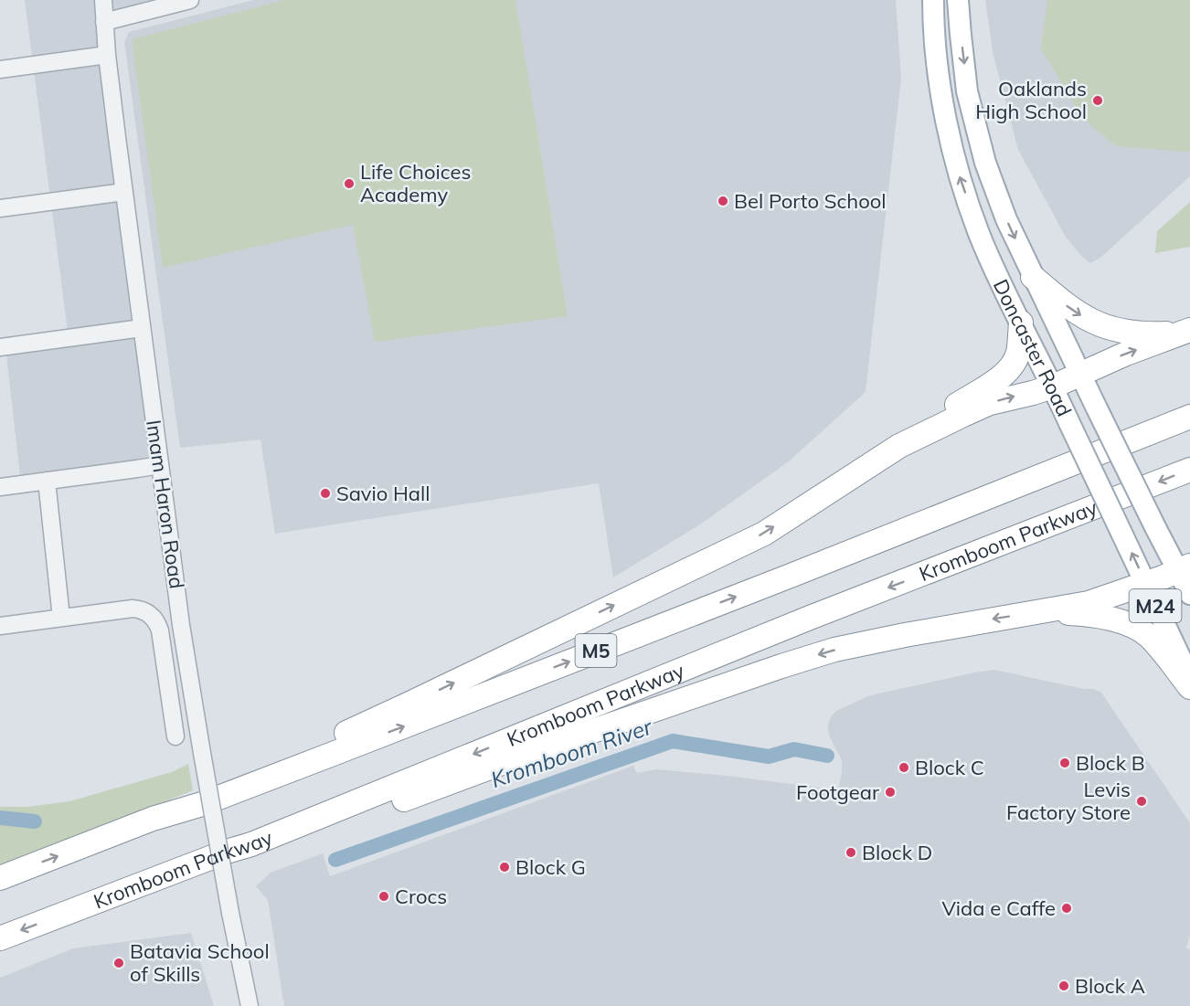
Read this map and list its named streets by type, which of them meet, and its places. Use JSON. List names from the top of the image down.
{
  "streets": {
    "highway": ["Kromboom Parkway", "M5"],
    "main road": ["Doncaster Road", "M24"],
    "street": ["Imam Haron Road"]
  },
  "water": ["Kromboom River"],
  "places": [
    "Oaklands High School",
    "Life Choices Academy",
    "Bel Porto School",
    "Savio Hall",
    "Block B",
    "Block C",
    "Footgear",
    "Levis Factory Store",
    "Block D",
    "Block G",
    "Crocs",
    "Vida e Caffe",
    "Batavia School of Skills",
    "Block A"
  ]
}
